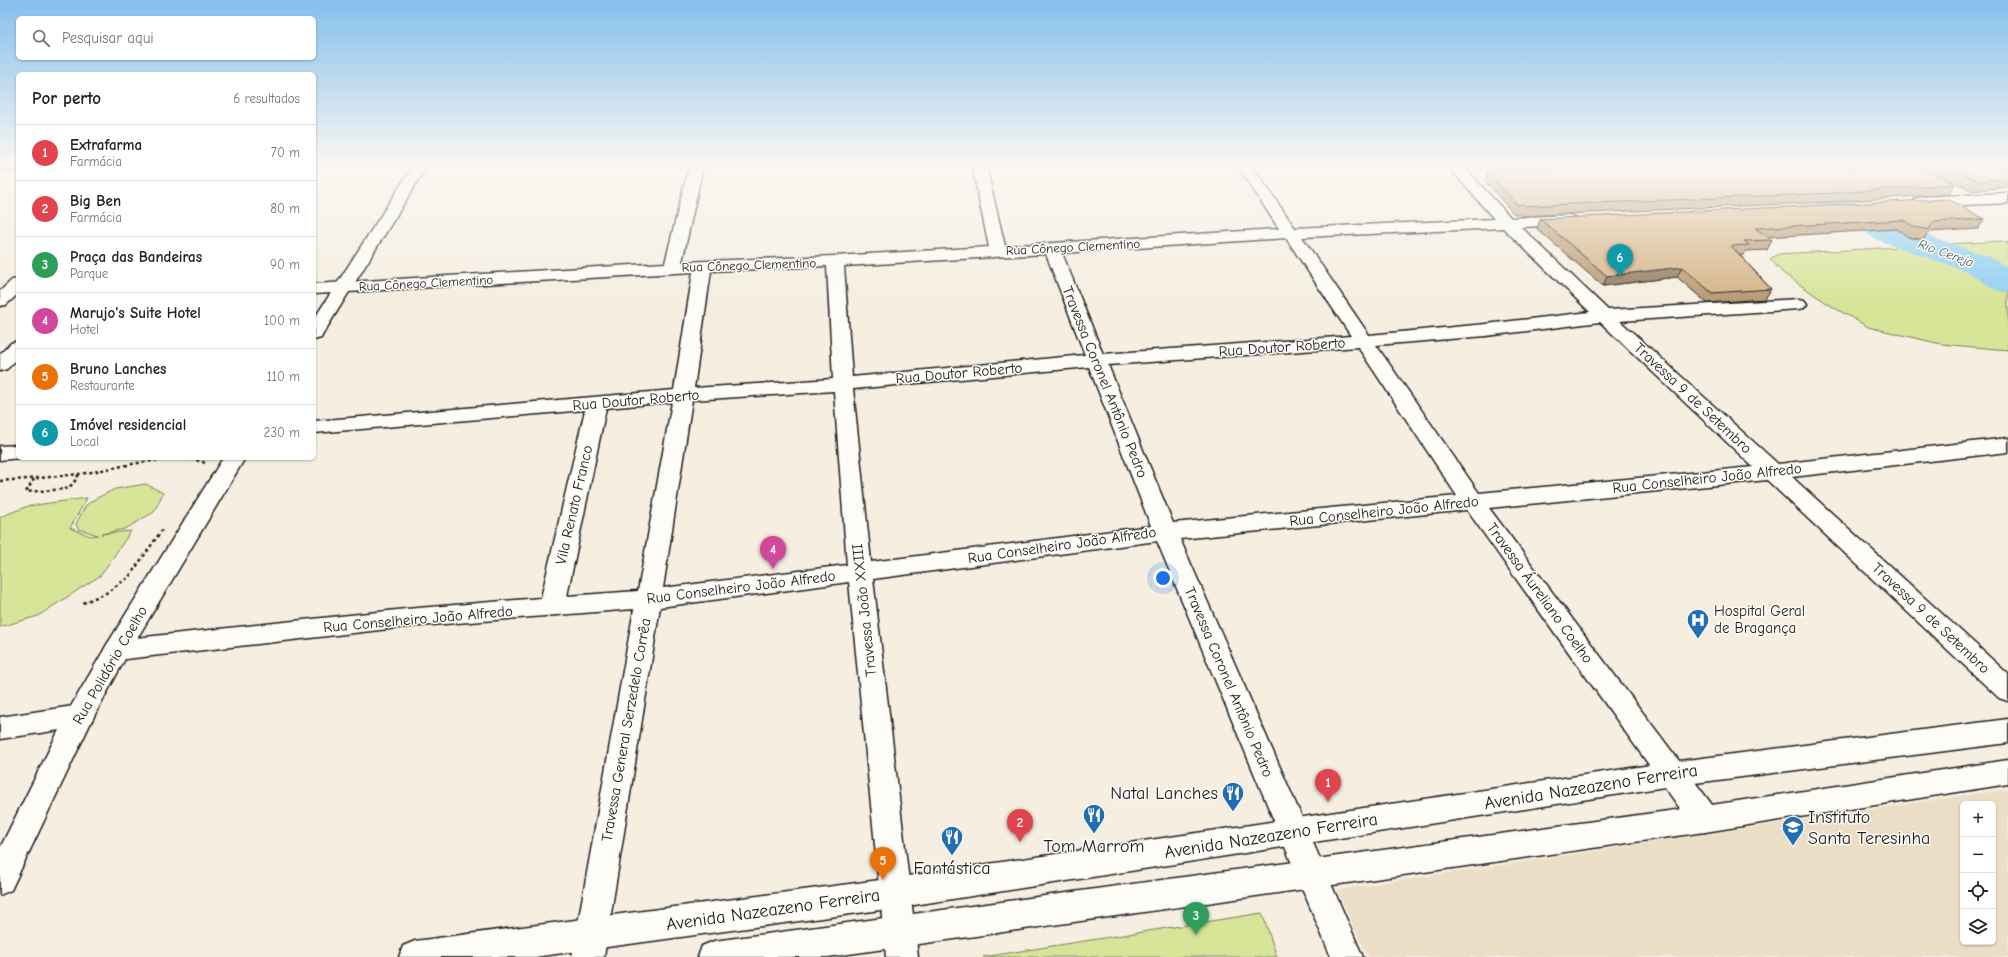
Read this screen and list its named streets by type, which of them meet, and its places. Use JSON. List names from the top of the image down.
{
  "streets": {
    "street": [
      "Rua Cônego Clementino",
      "Rua Doutor Roberto",
      "Travessa Coronel Antônio Pedro",
      "Travessa 9 de Setembro",
      "Rua Conselheiro João Alfredo",
      "Vila Renato Franco",
      "Travessa Áureliano Coelho",
      "Travessa João XXIII",
      "Rua Polidório Coelho",
      "Travessa General Serzedelo Corrêa",
      "Avenida Nazeazeno Ferreira"
    ]
  },
  "crossings": [
    ["Rua Cônego Clementino", "Travessa Coronel Antônio Pedro"],
    ["Rua Cônego Clementino", "Travessa 9 de Setembro"],
    ["Rua Cônego Clementino", "Travessa Áureliano Coelho"],
    ["Rua Cônego Clementino", "Travessa João XXIII"],
    ["Rua Cônego Clementino", "Travessa General Serzedelo Corrêa"],
    ["Rua Doutor Roberto", "Travessa Coronel Antônio Pedro"],
    ["Rua Doutor Roberto", "Travessa 9 de Setembro"],
    ["Rua Doutor Roberto", "Vila Renato Franco"],
    ["Rua Doutor Roberto", "Travessa Áureliano Coelho"],
    ["Rua Doutor Roberto", "Travessa João XXIII"],
    ["Rua Doutor Roberto", "Travessa General Serzedelo Corrêa"],
    ["Travessa Coronel Antônio Pedro", "Rua Conselheiro João Alfredo"],
    ["Travessa Coronel Antônio Pedro", "Avenida Nazeazeno Ferreira"],
    ["Travessa 9 de Setembro", "Rua Conselheiro João Alfredo"],
    ["Rua Conselheiro João Alfredo", "Vila Renato Franco"],
    ["Rua Conselheiro João Alfredo", "Travessa Áureliano Coelho"],
    ["Rua Conselheiro João Alfredo", "Travessa João XXIII"],
    ["Rua Conselheiro João Alfredo", "Rua Polidório Coelho"],
    ["Rua Conselheiro João Alfredo", "Travessa General Serzedelo Corrêa"],
    ["Travessa Áureliano Coelho", "Avenida Nazeazeno Ferreira"],
    ["Travessa João XXIII", "Avenida Nazeazeno Ferreira"],
    ["Travessa General Serzedelo Corrêa", "Avenida Nazeazeno Ferreira"]
  ],
  "water": ["Rio Cereja"],
  "places": {
    "hospital": ["Hospital Geral de Bragança"],
    "restaurant": ["Natal Lanches", "Tom Marrom", "Fantástica"],
    "school or university": ["Instituto Santa Teresinha"]
  },
  "page": {
    "search": "Pesquisar aqui",
    "heading": ["Por perto", "6 resultados"],
    "list": [
      {
        "mark": "1",
        "name": "Extrafarma",
        "note": "Farmácia",
        "value": "70 m"
      },
      {
        "mark": "2",
        "name": "Big Ben",
        "note": "Farmácia",
        "value": "80 m"
      },
      {
        "mark": "3",
        "name": "Praça das Bandeiras",
        "note": "Parque",
        "value": "90 m"
      },
      {
        "mark": "4",
        "name": "Marujo's Suite Hotel",
        "note": "Hotel",
        "value": "100 m"
      },
      {
        "mark": "5",
        "name": "Bruno Lanches",
        "note": "Restaurante",
        "value": "110 m"
      },
      {
        "mark": "6",
        "name": "Imóvel residencial",
        "note": "Local",
        "value": "230 m"
      }
    ],
    "pins": [
      "6",
      "4",
      "1",
      "2",
      "5",
      "3"
    ],
    "map_buttons": ["+", "−"]
  }
}
